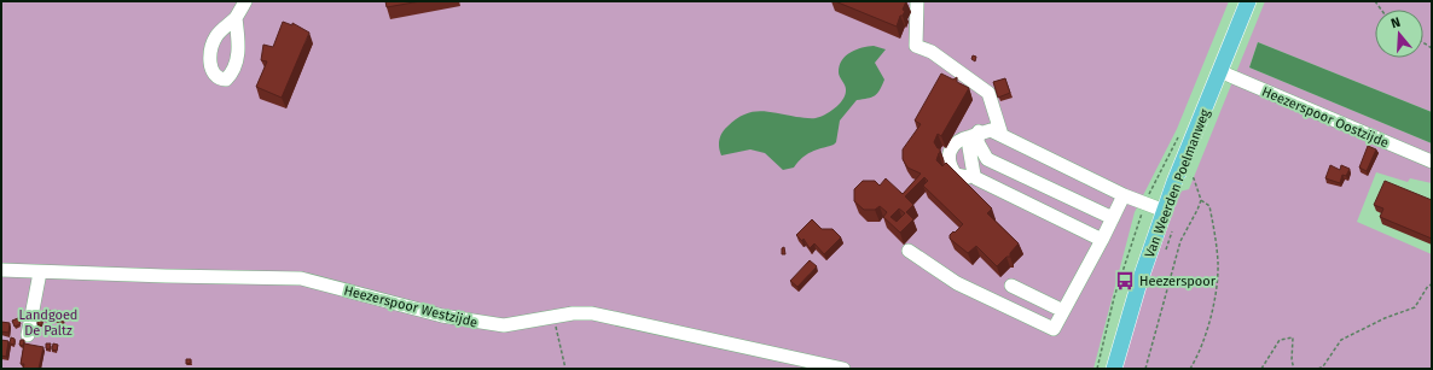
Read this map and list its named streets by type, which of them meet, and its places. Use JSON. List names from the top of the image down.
{
  "streets": {
    "main road": ["Van Weerden Poelmanweg"],
    "street": ["Heezerspoor Oostzijde", "Heezerspoor Westzijde"]
  },
  "crossings": [
    ["Heezerspoor Oostzijde", "Van Weerden Poelmanweg"]
  ],
  "parks": ["Landgoed De Paltz"],
  "places": {
    "bus stop": ["Heezerspoor"]
  },
  "north": "top"
}
